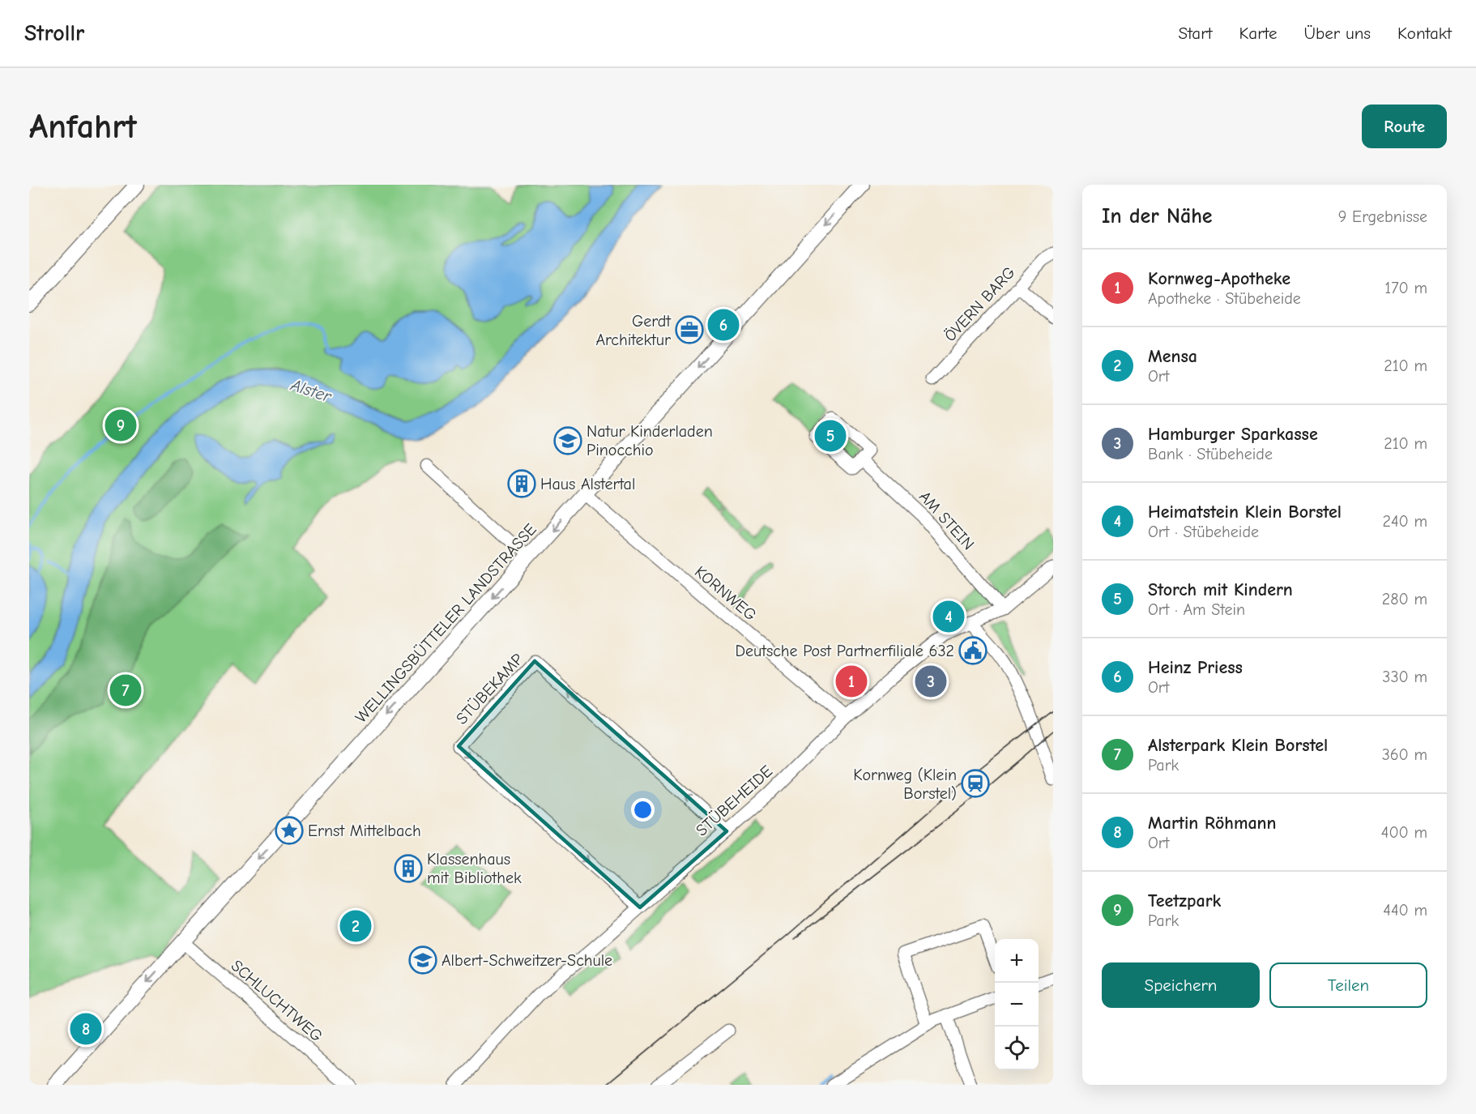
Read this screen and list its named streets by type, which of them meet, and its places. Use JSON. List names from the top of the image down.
{
  "streets": {
    "main road": ["WELLINGSBÜTTELER LANDSTRASSE"],
    "street": [
      "ÖVERN BARG",
      "AM STEIN",
      "KORNWEG",
      "STÜBEKAMP",
      "STÜBEHEIDE",
      "SCHLUCHTWEG"
    ]
  },
  "crossings": [
    ["AM STEIN", "STÜBEHEIDE"],
    ["KORNWEG", "WELLINGSBÜTTELER LANDSTRASSE"],
    ["KORNWEG", "STÜBEHEIDE"],
    ["WELLINGSBÜTTELER LANDSTRASSE", "SCHLUCHTWEG"],
    ["STÜBEKAMP", "STÜBEHEIDE"]
  ],
  "one_way": ["WELLINGSBÜTTELER LANDSTRASSE"],
  "water": ["Alster"],
  "places": {
    "office": ["Gerdt Architektur"],
    "school or university": ["Natur Kinderladen Pinocchio", "Albert-Schweitzer-Schule"],
    "building": ["Haus Alstertal", "Klassenhaus mit Bibliothek"],
    "public building": ["Deutsche Post Partnerfiliale 632"],
    "station": ["Kornweg (Klein Borstel)"],
    "place": ["Ernst Mittelbach"]
  },
  "page": {
    "header": "Strollr",
    "nav": [
      "Start",
      "Karte",
      "Über uns",
      "Kontakt"
    ],
    "buttons": [
      "Route",
      ["Speichern", "Teilen"]
    ],
    "title": "Anfahrt",
    "heading": ["In der Nähe", "9 Ergebnisse"],
    "list": [
      {
        "mark": "1",
        "name": "Kornweg-Apotheke",
        "note": "Apotheke · Stübeheide",
        "value": "170 m"
      },
      {
        "mark": "2",
        "name": "Mensa",
        "note": "Ort",
        "value": "210 m"
      },
      {
        "mark": "3",
        "name": "Hamburger Sparkasse",
        "note": "Bank · Stübeheide",
        "value": "210 m"
      },
      {
        "mark": "4",
        "name": "Heimatstein Klein Borstel",
        "note": "Ort · Stübeheide",
        "value": "240 m"
      },
      {
        "mark": "5",
        "name": "Storch mit Kindern",
        "note": "Ort · Am Stein",
        "value": "280 m"
      },
      {
        "mark": "6",
        "name": "Heinz Priess",
        "note": "Ort",
        "value": "330 m"
      },
      {
        "mark": "7",
        "name": "Alsterpark Klein Borstel",
        "note": "Park",
        "value": "360 m"
      },
      {
        "mark": "8",
        "name": "Martin Röhmann",
        "note": "Ort",
        "value": "400 m"
      },
      {
        "mark": "9",
        "name": "Teetzpark",
        "note": "Park",
        "value": "440 m"
      }
    ],
    "pins": [
      "6",
      "9",
      "5",
      "4",
      "1",
      "3",
      "7",
      "2",
      "8"
    ],
    "map_buttons": ["+", "−"]
  }
}
